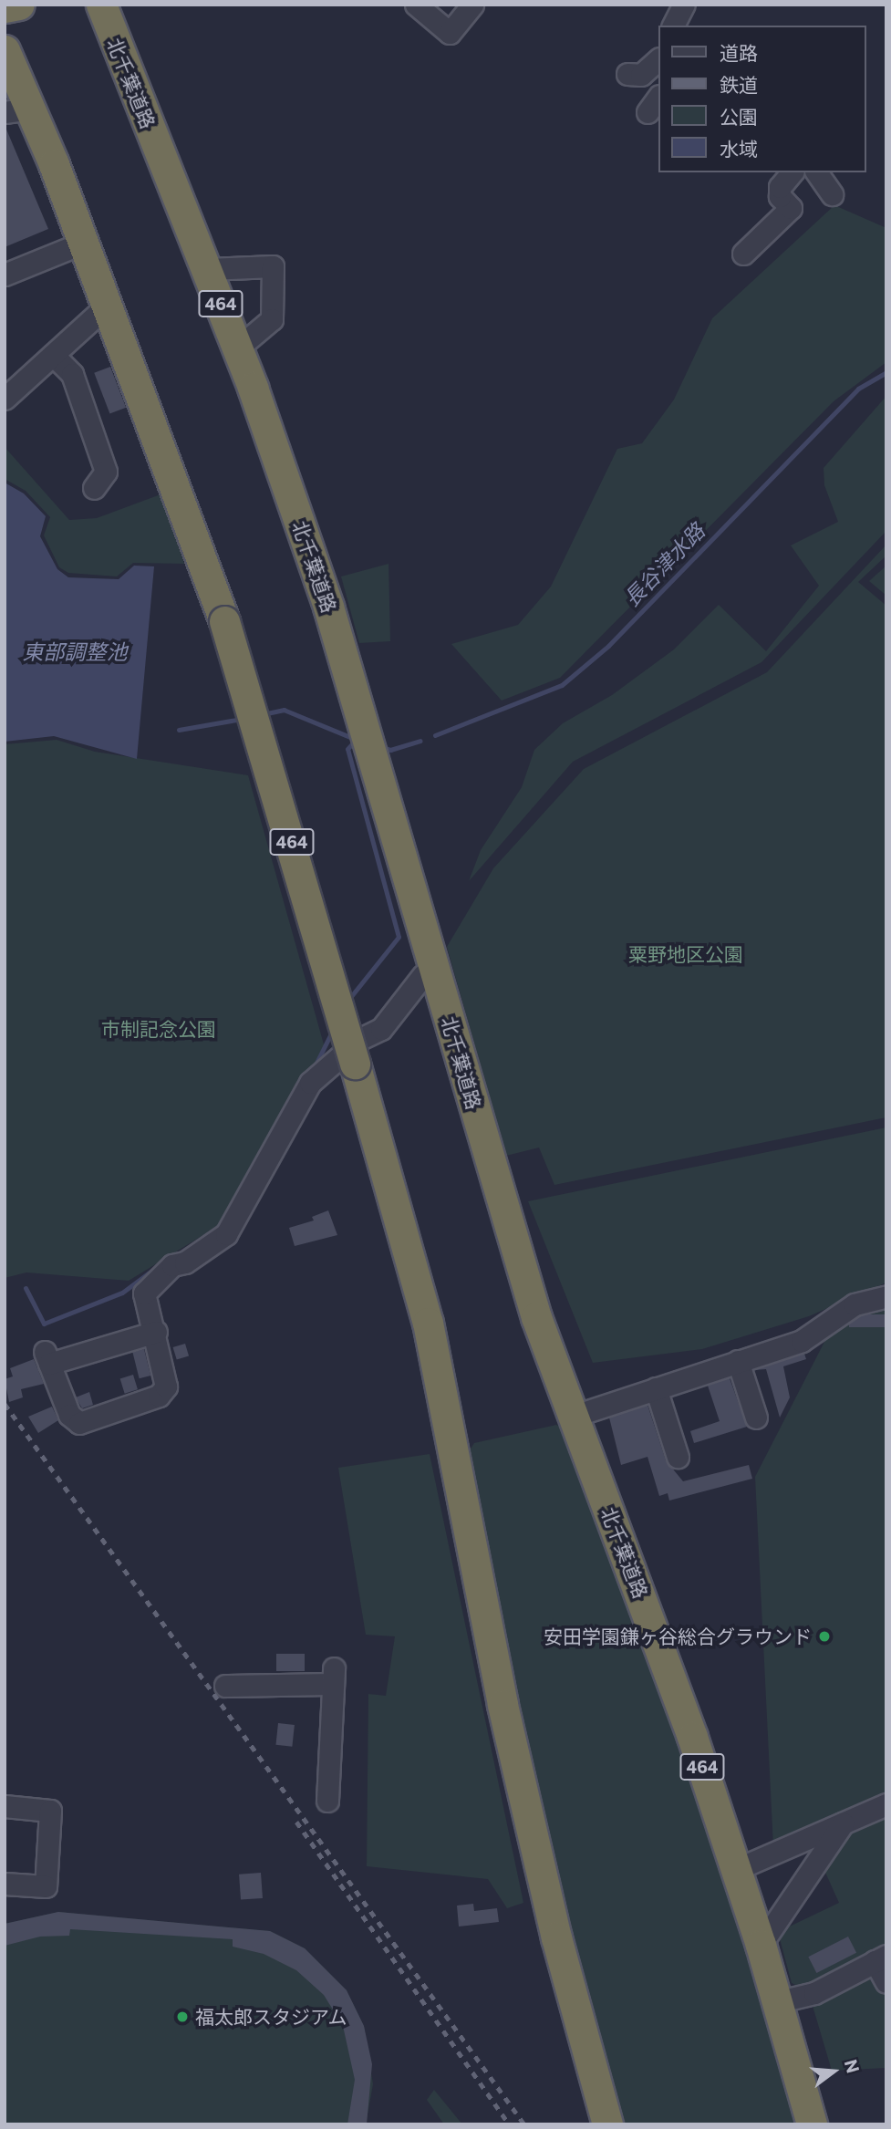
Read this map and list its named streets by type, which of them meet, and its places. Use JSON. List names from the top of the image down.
{
  "streets": {
    "highway": ["北千葉道路", "464"]
  },
  "water": ["長谷津水路", "東部調整池"],
  "parks": ["粟野地区公園", "市制記念公園"],
  "places": ["安田学園鎌ヶ谷総合グラウンド", "福太郎スタジアム"],
  "legend": [
    "道路",
    "鉄道",
    "公園",
    "水域"
  ],
  "north": "right"
}
